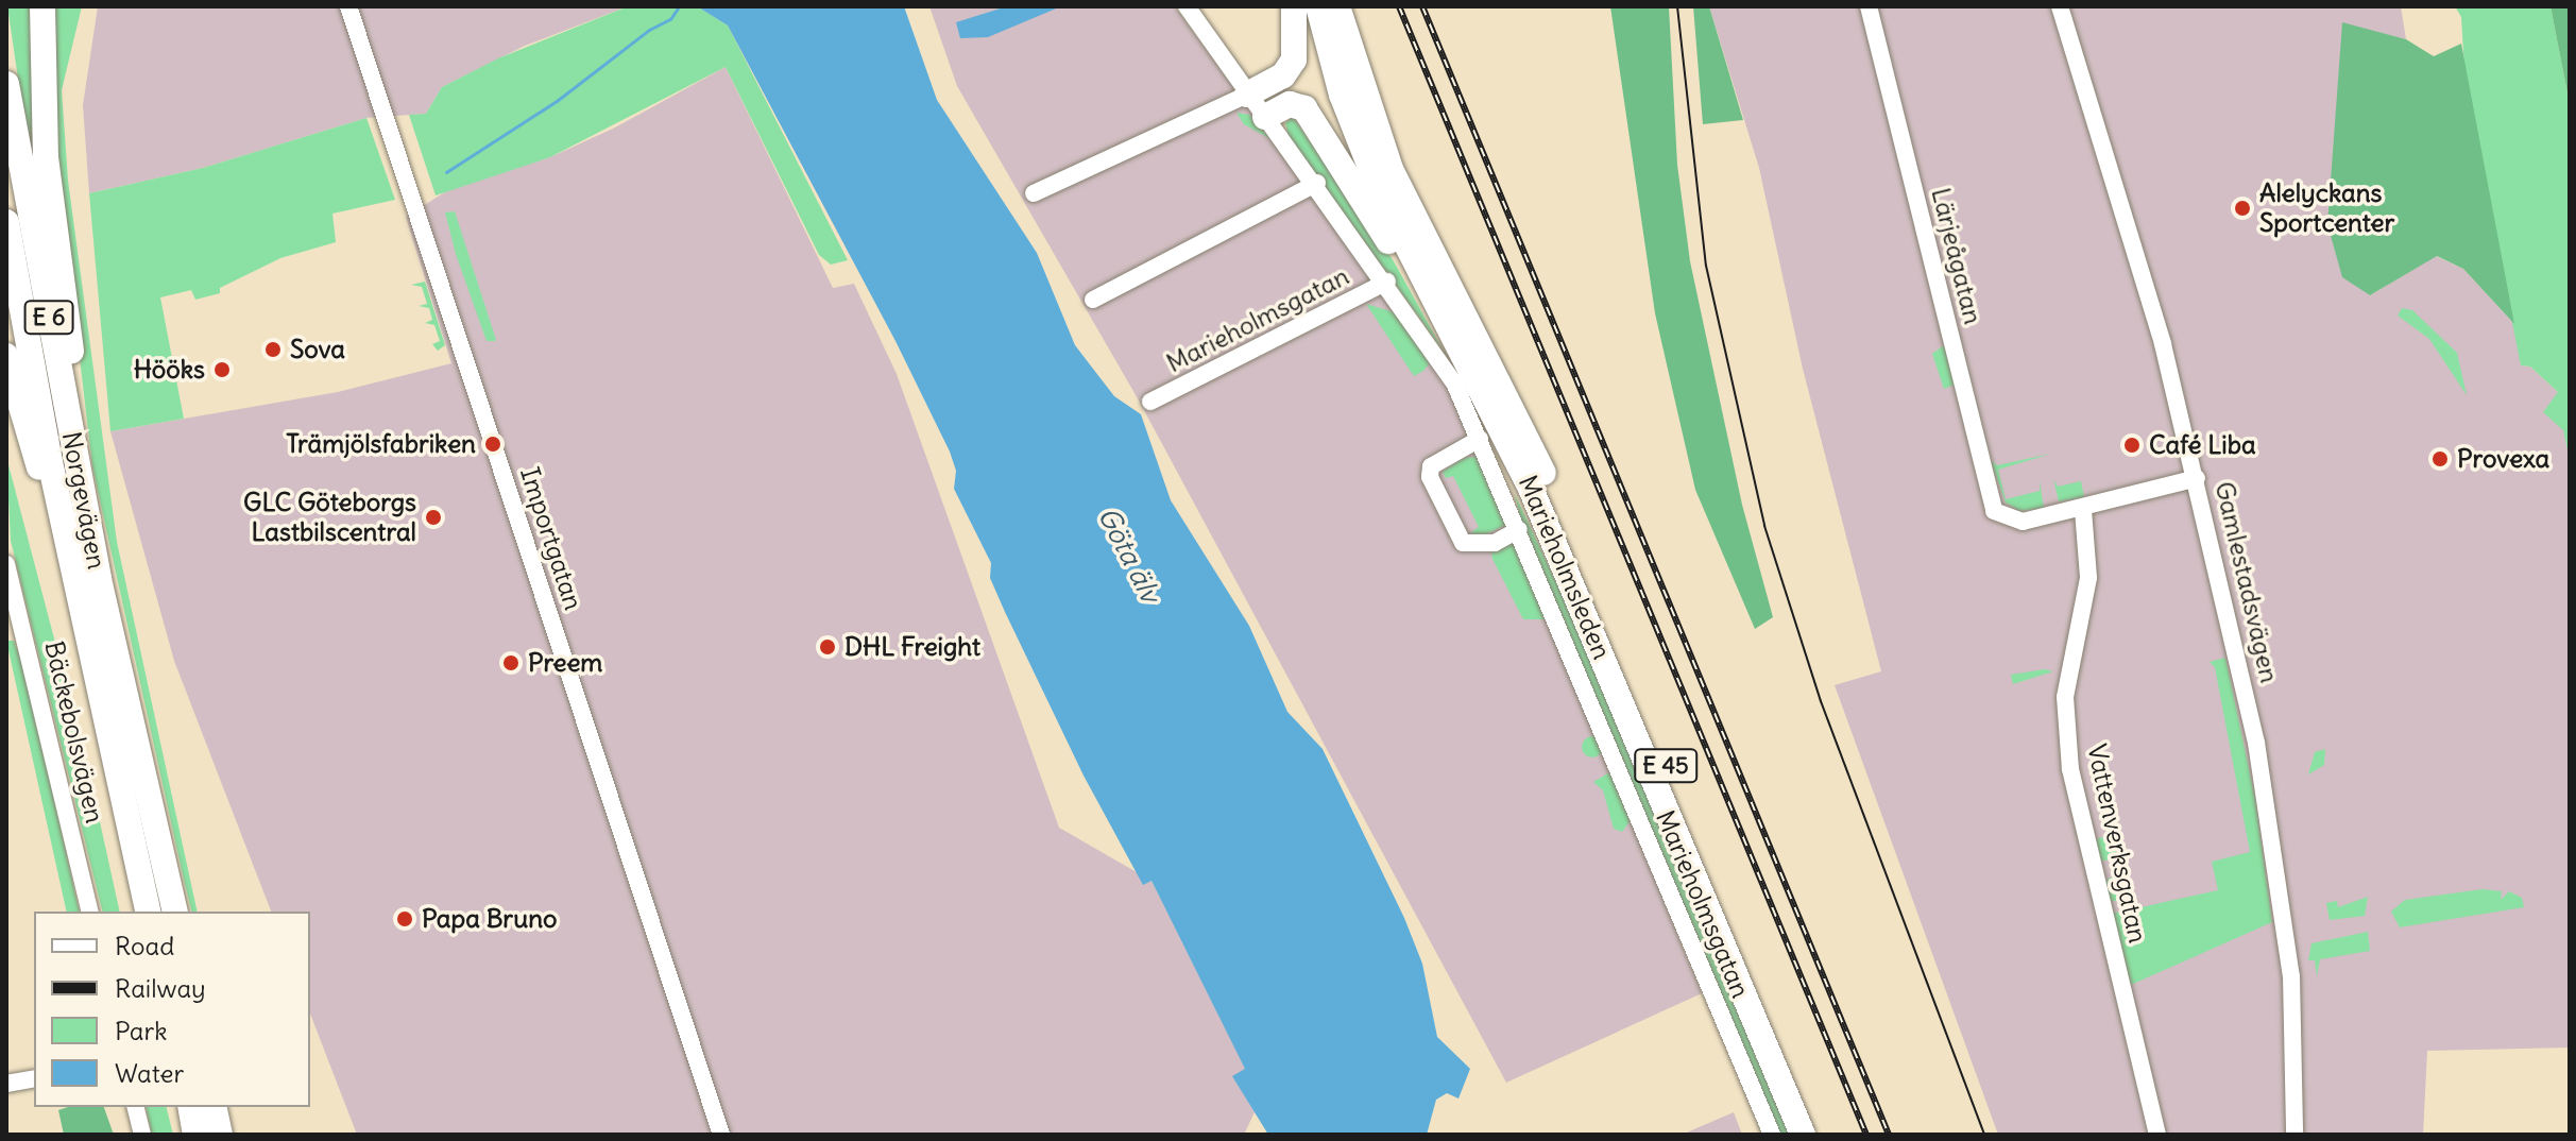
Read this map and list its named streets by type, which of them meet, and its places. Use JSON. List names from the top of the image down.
{
  "streets": {
    "highway": [
      "E 6",
      "Norgevägen",
      "Marieholmsleden",
      "E 45"
    ],
    "street": [
      "Lärjeågatan",
      "Marieholmsgatan",
      "Importgatan",
      "Gamlestadsvägen",
      "Bäckebolsvägen",
      "Vattenverksgatan"
    ]
  },
  "crossings": [
    ["Lärjeågatan", "Vattenverksgatan"]
  ],
  "water": ["Göta älv"],
  "places": [
    "Alelyckans Sportcenter",
    "Sova",
    "Hööks",
    "Trämjölsfabriken",
    "Café Liba",
    "Provexa",
    "GLC Göteborgs Lastbilscentral",
    "DHL Freight",
    "Preem",
    "Papa Bruno"
  ],
  "legend": [
    "Road",
    "Railway",
    "Park",
    "Water"
  ]
}
